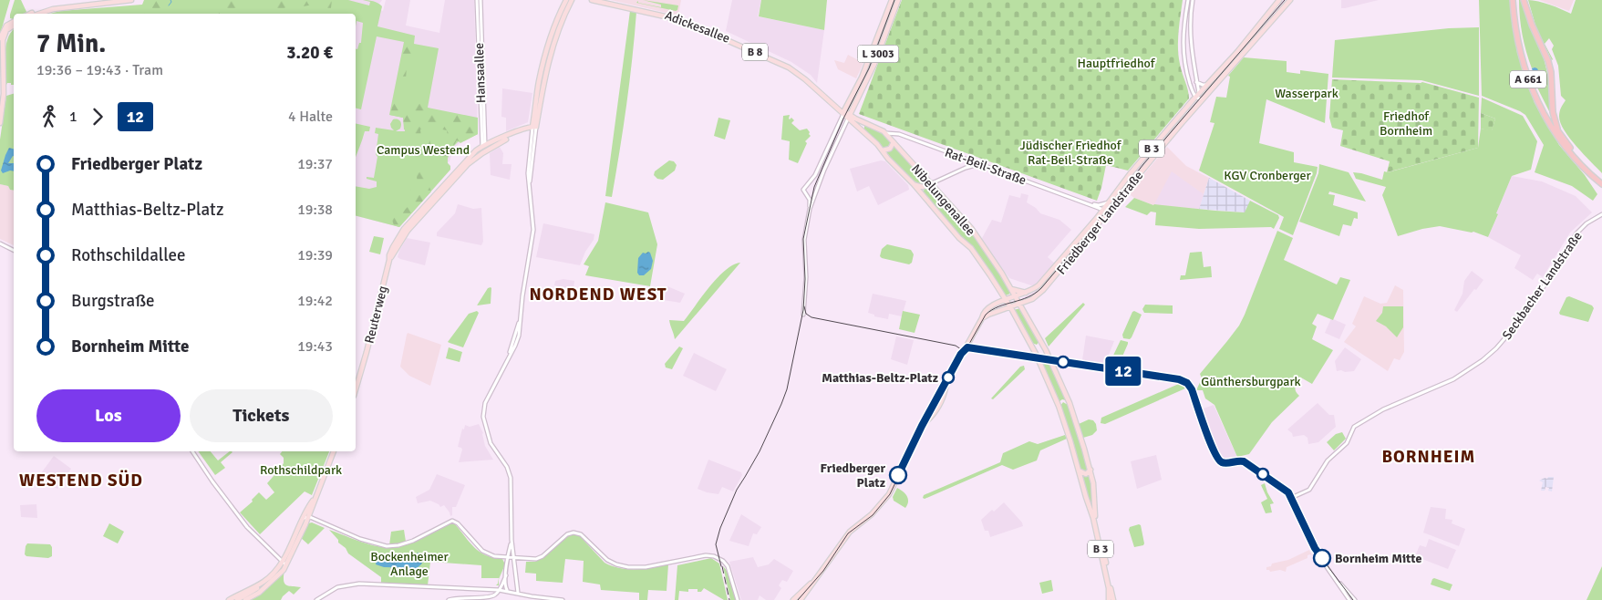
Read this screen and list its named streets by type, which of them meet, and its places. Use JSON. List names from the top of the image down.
{
  "streets": {
    "highway": ["A 661"],
    "main road": [
      "Adickesallee",
      "B 8",
      "L 3003",
      "Hansaallee",
      "B 3",
      "Rat-Beil-Straße",
      "Nibelungenallee",
      "Friedberger Landstraße",
      "Seckbacher Landstraße",
      "Reuterweg"
    ]
  },
  "crossings": [
    ["Adickesallee", "L 3003"],
    ["Adickesallee", "Nibelungenallee"],
    ["B 8", "B 3"],
    ["B 8", "Nibelungenallee"],
    ["B 8", "Friedberger Landstraße"],
    ["L 3003", "Nibelungenallee"],
    ["B 3", "Nibelungenallee"],
    ["B 3", "Friedberger Landstraße"],
    ["Rat-Beil-Straße", "Nibelungenallee"],
    ["Rat-Beil-Straße", "Friedberger Landstraße"],
    ["Nibelungenallee", "Friedberger Landstraße"]
  ],
  "districts": ["NORDEND WEST", "BORNHEIM", "WESTEND SÜD"],
  "parks": [
    "Hauptfriedhof",
    "Wasserpark",
    "Friedhof Bornheim",
    "Jüdischer Friedhof Rat-Beil-Straße",
    "Campus Westend",
    "KGV Cronberger",
    "Günthersburgpark",
    "Rothschildpark",
    "Bockenheimer Anlage"
  ],
  "places": ["Matthias-Beltz-Platz", "Friedberger Platz", "Bornheim Mitte"],
  "lines": ["tram line 12"],
  "page": {
    "on_map": "12",
    "heading": ["7 Min.", "19:36 – 19:43 · Tram", "3.20 €"],
    "legs": ["1", "12", "4 Halte"],
    "list": [
      {
        "name": "Friedberger Platz",
        "value": "19:37"
      },
      {
        "name": "Matthias-Beltz-Platz",
        "value": "19:38"
      },
      {
        "name": "Rothschildallee",
        "value": "19:39"
      },
      {
        "name": "Burgstraße",
        "value": "19:42"
      },
      {
        "name": "Bornheim Mitte",
        "value": "19:43"
      }
    ],
    "buttons": ["Los", "Tickets"]
  }
}
